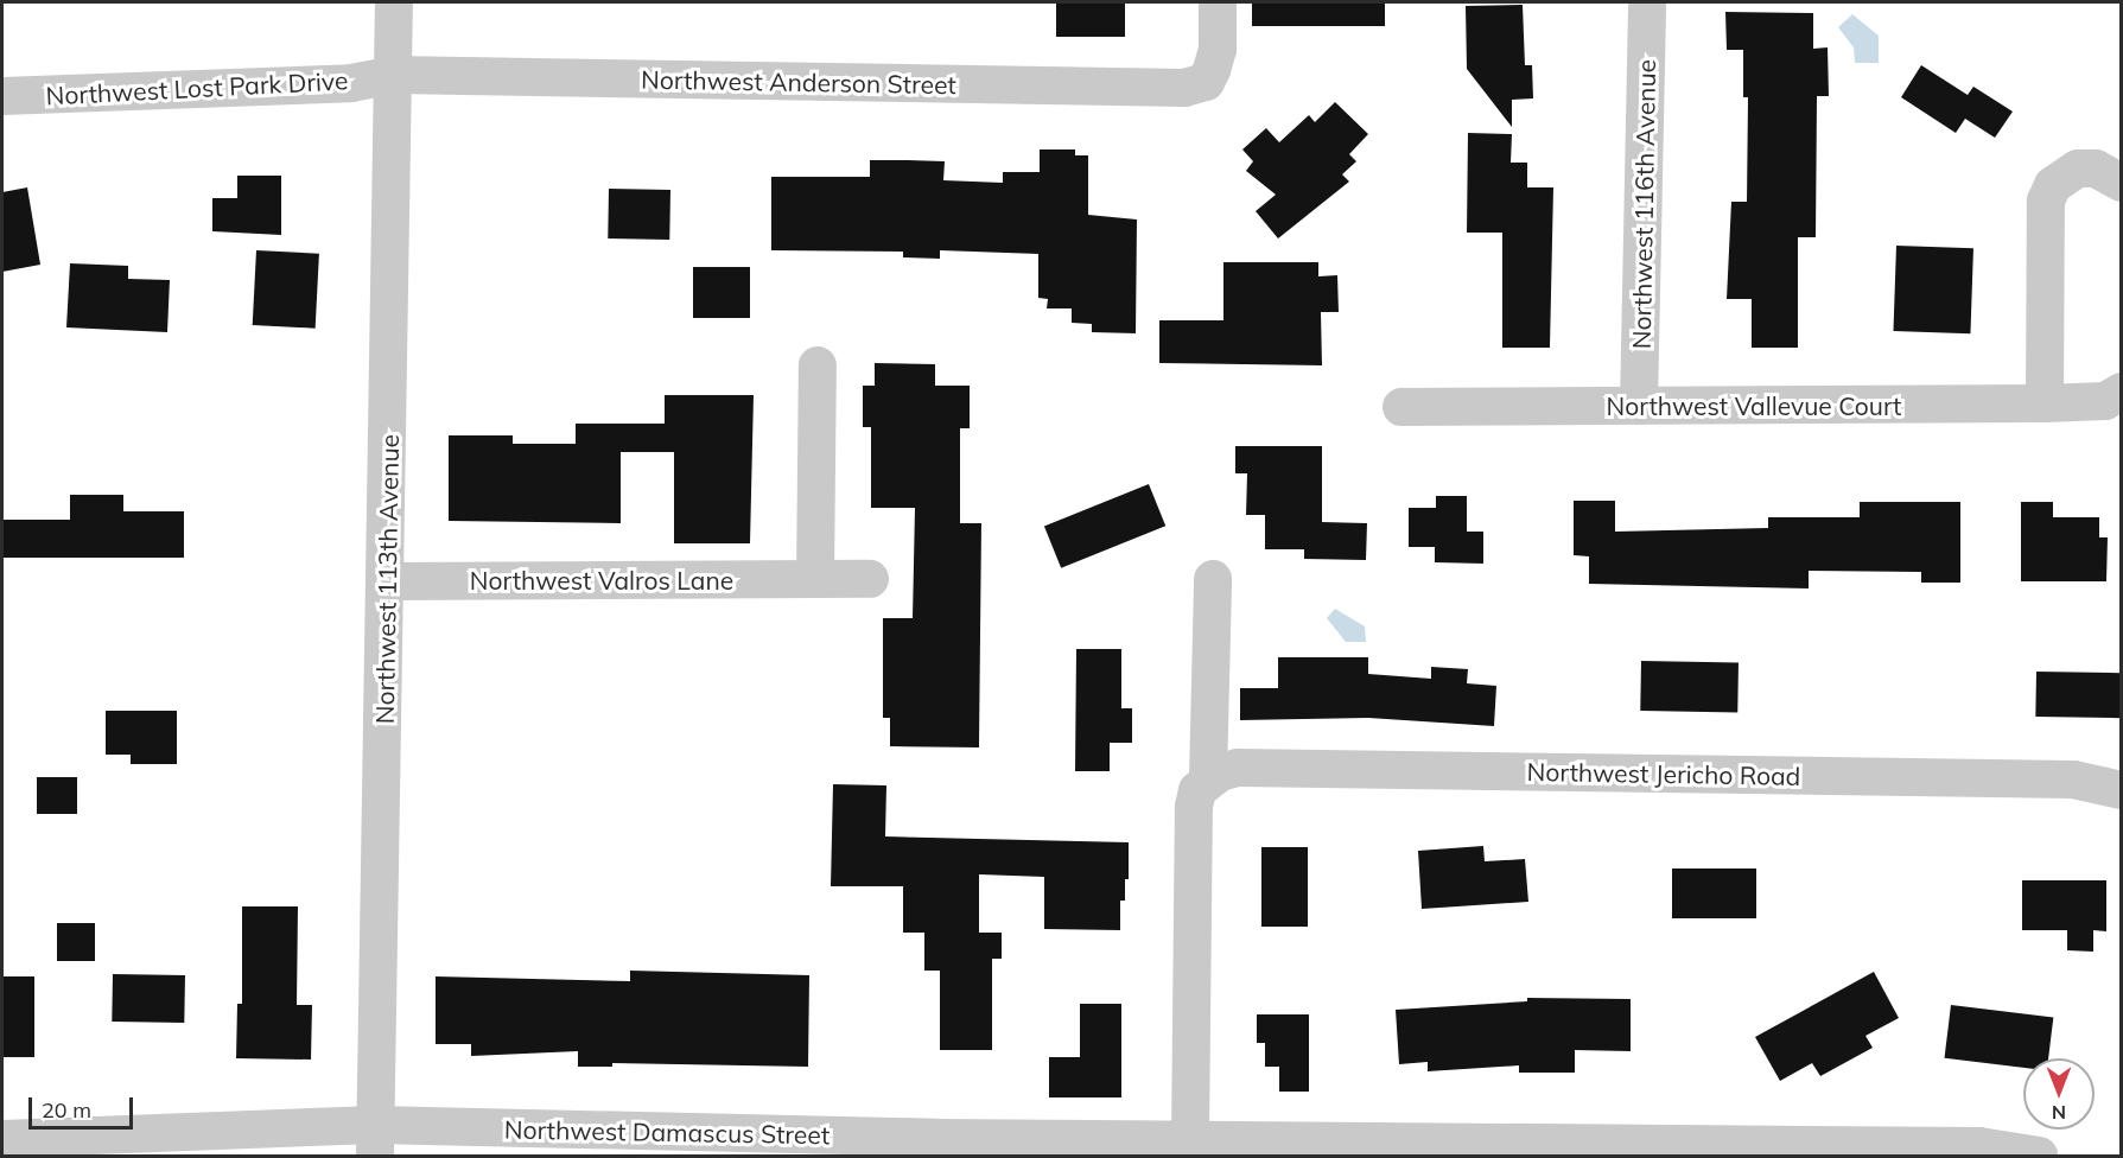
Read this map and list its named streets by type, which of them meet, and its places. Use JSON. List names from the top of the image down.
{
  "streets": {
    "street": [
      "Northwest Anderson Street",
      "Northwest Lost Park Drive",
      "Northwest 116th Avenue",
      "Northwest Vallevue Court",
      "Northwest 113th Avenue",
      "Northwest Valros Lane",
      "Northwest Jericho Road",
      "Northwest Damascus Street"
    ]
  },
  "crossings": [
    ["Northwest Anderson Street", "Northwest Lost Park Drive"],
    ["Northwest Anderson Street", "Northwest 113th Avenue"],
    ["Northwest Lost Park Drive", "Northwest 113th Avenue"],
    ["Northwest 116th Avenue", "Northwest Vallevue Court"],
    ["Northwest 113th Avenue", "Northwest Valros Lane"],
    ["Northwest 113th Avenue", "Northwest Damascus Street"]
  ],
  "scale_bar": "20 m",
  "north": "bottom"
}
